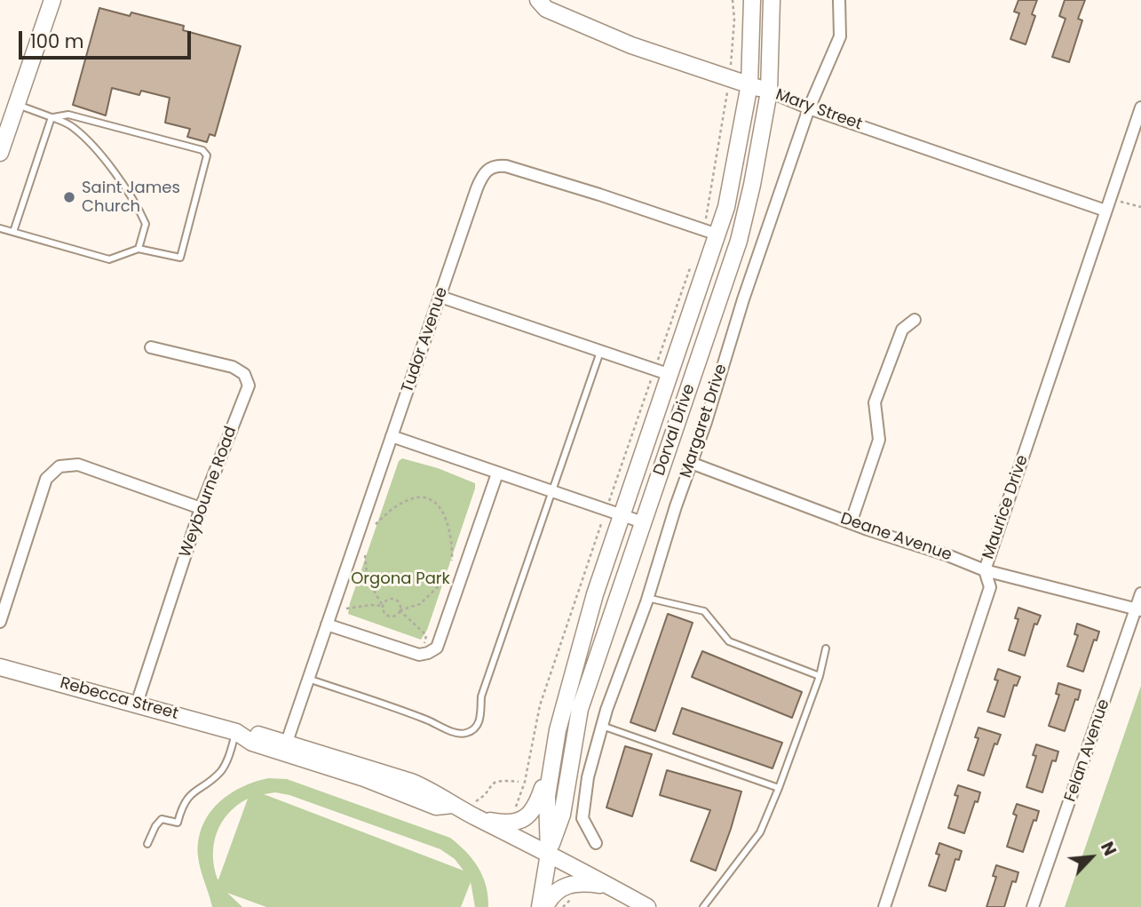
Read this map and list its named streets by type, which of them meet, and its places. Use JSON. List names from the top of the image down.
{
  "streets": {
    "main road": ["Mary Street", "Dorval Drive", "Rebecca Street"],
    "street": [
      "Tudor Avenue",
      "Margaret Drive",
      "Weybourne Road",
      "Maurice Drive",
      "Deane Avenue",
      "Felan Avenue"
    ]
  },
  "crossings": [
    ["Mary Street", "Margaret Drive"],
    ["Mary Street", "Dorval Drive"],
    ["Mary Street", "Maurice Drive"],
    ["Tudor Avenue", "Dorval Drive"],
    ["Tudor Avenue", "Rebecca Street"],
    ["Margaret Drive", "Deane Avenue"],
    ["Dorval Drive", "Rebecca Street"],
    ["Weybourne Road", "Rebecca Street"],
    ["Maurice Drive", "Deane Avenue"],
    ["Deane Avenue", "Felan Avenue"]
  ],
  "parks": ["Orgona Park"],
  "places": ["Saint James Church"],
  "scale_bar": "100 m",
  "north": "top right"
}
